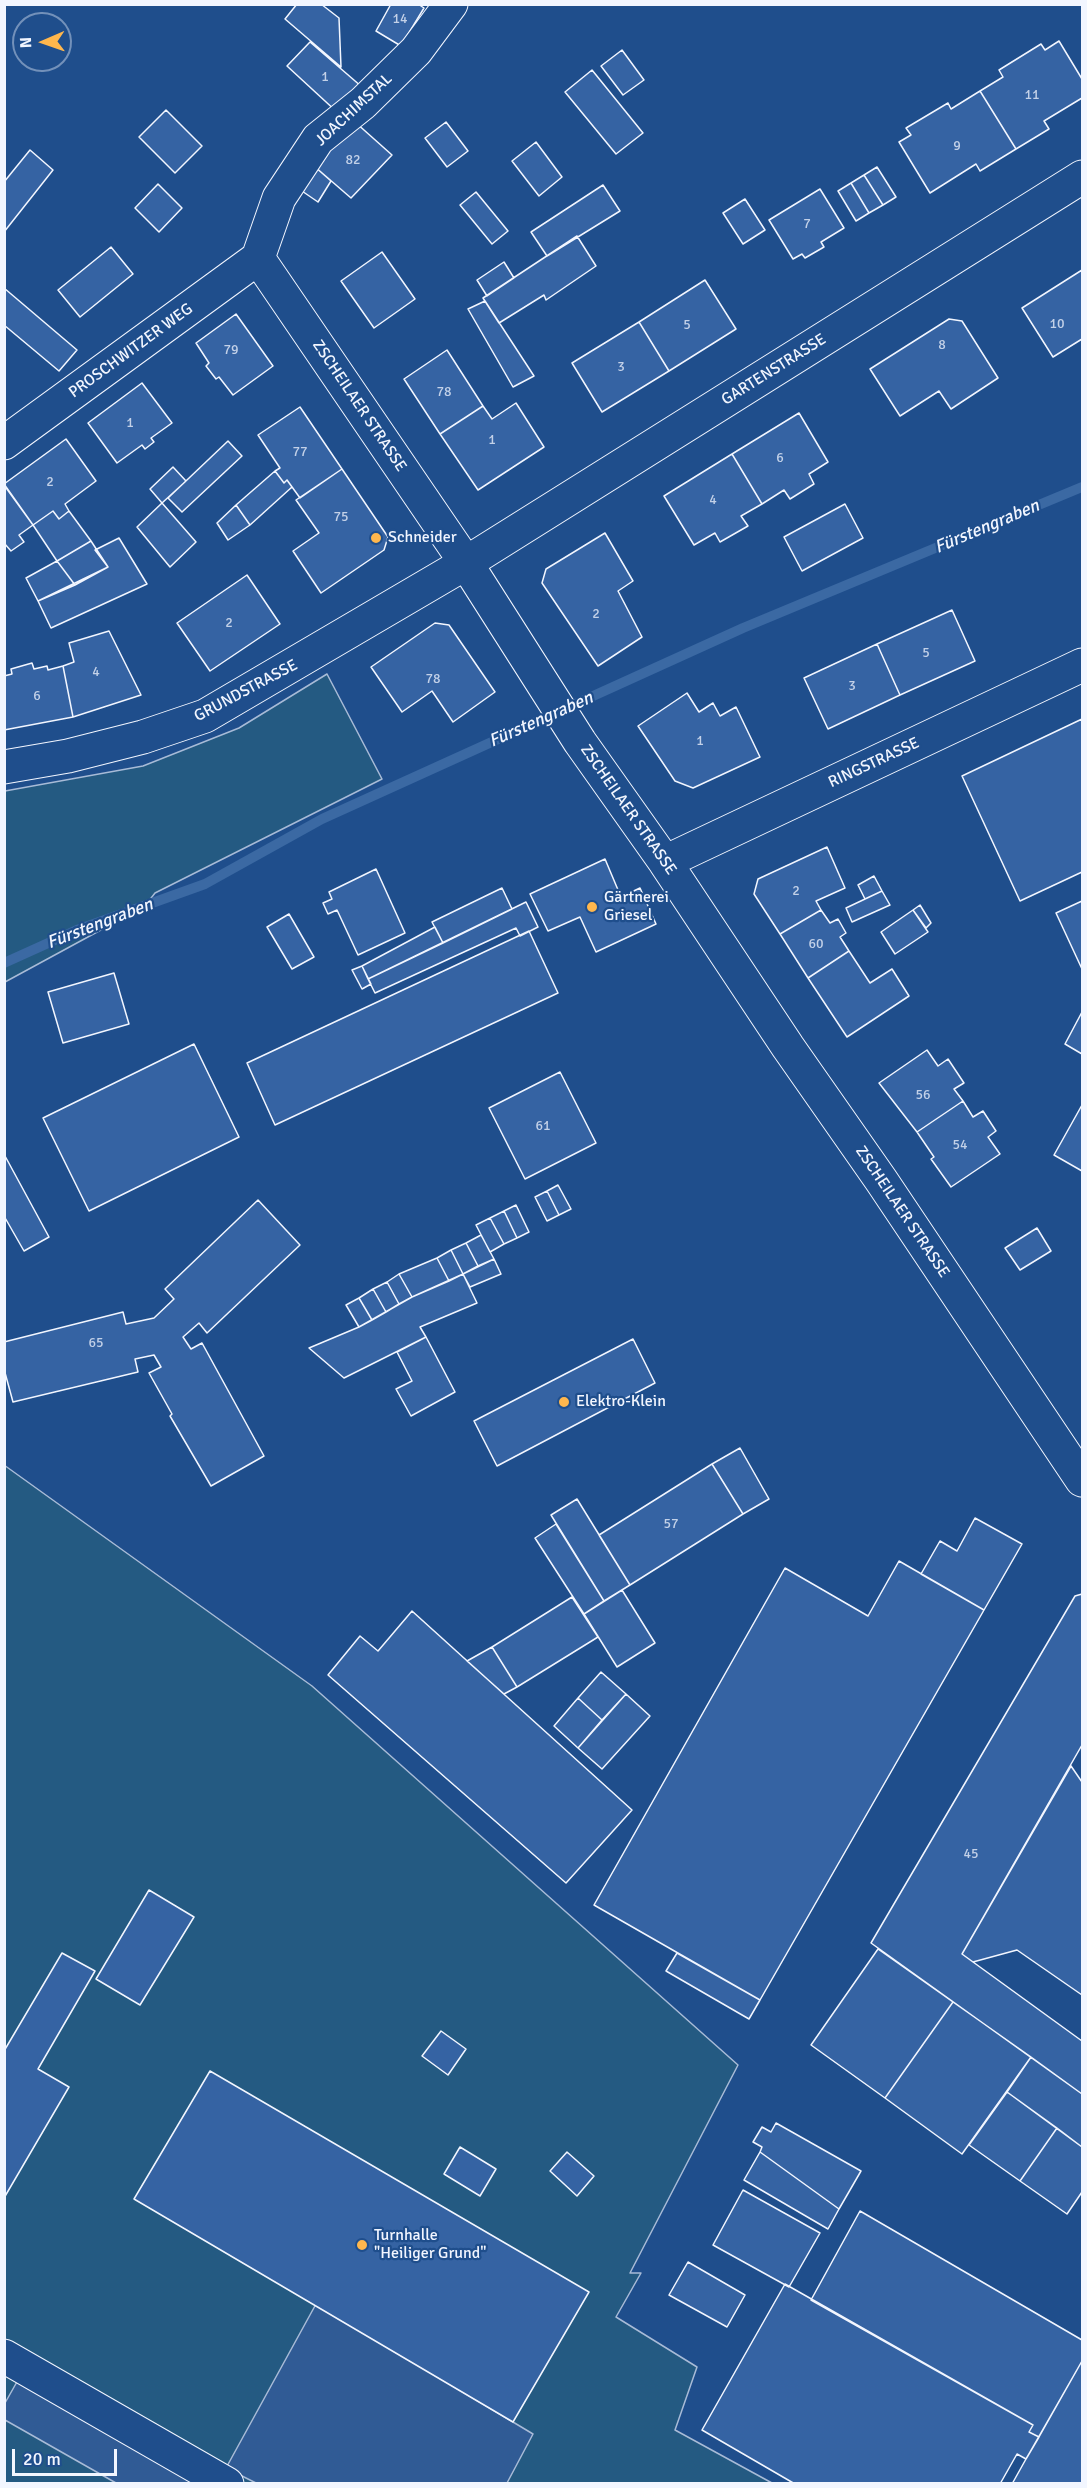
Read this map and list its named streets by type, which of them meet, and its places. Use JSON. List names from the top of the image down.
{
  "streets": {
    "street": [
      "JOACHIMSTAL",
      "PROSCHWITZER WEG",
      "GARTENSTRASSE",
      "ZSCHEILAER STRASSE",
      "GRUNDSTRASSE",
      "RINGSTRASSE"
    ]
  },
  "crossings": [
    ["JOACHIMSTAL", "PROSCHWITZER WEG"],
    ["JOACHIMSTAL", "ZSCHEILAER STRASSE"],
    ["PROSCHWITZER WEG", "ZSCHEILAER STRASSE"],
    ["GARTENSTRASSE", "ZSCHEILAER STRASSE"],
    ["GARTENSTRASSE", "GRUNDSTRASSE"],
    ["ZSCHEILAER STRASSE", "GRUNDSTRASSE"],
    ["ZSCHEILAER STRASSE", "RINGSTRASSE"]
  ],
  "water": ["Fürstengraben"],
  "places": [
    "Schneider",
    "Gärtnerei Griesel",
    "Elektro-Klein",
    "Turnhalle \"Heiliger Grund\""
  ],
  "house_numbers": [
    "14",
    "1",
    "11",
    "9",
    "82",
    "7",
    "10",
    "5",
    "8",
    "79",
    "3",
    "78",
    "1",
    "1",
    "77",
    "6",
    "2",
    "4",
    "75",
    "2",
    "2",
    "5",
    "4",
    "78",
    "3",
    "6",
    "1",
    "2",
    "60",
    "56",
    "61",
    "54",
    "65",
    "57",
    "45"
  ],
  "scale_bar": "20 m",
  "north": "left"
}
